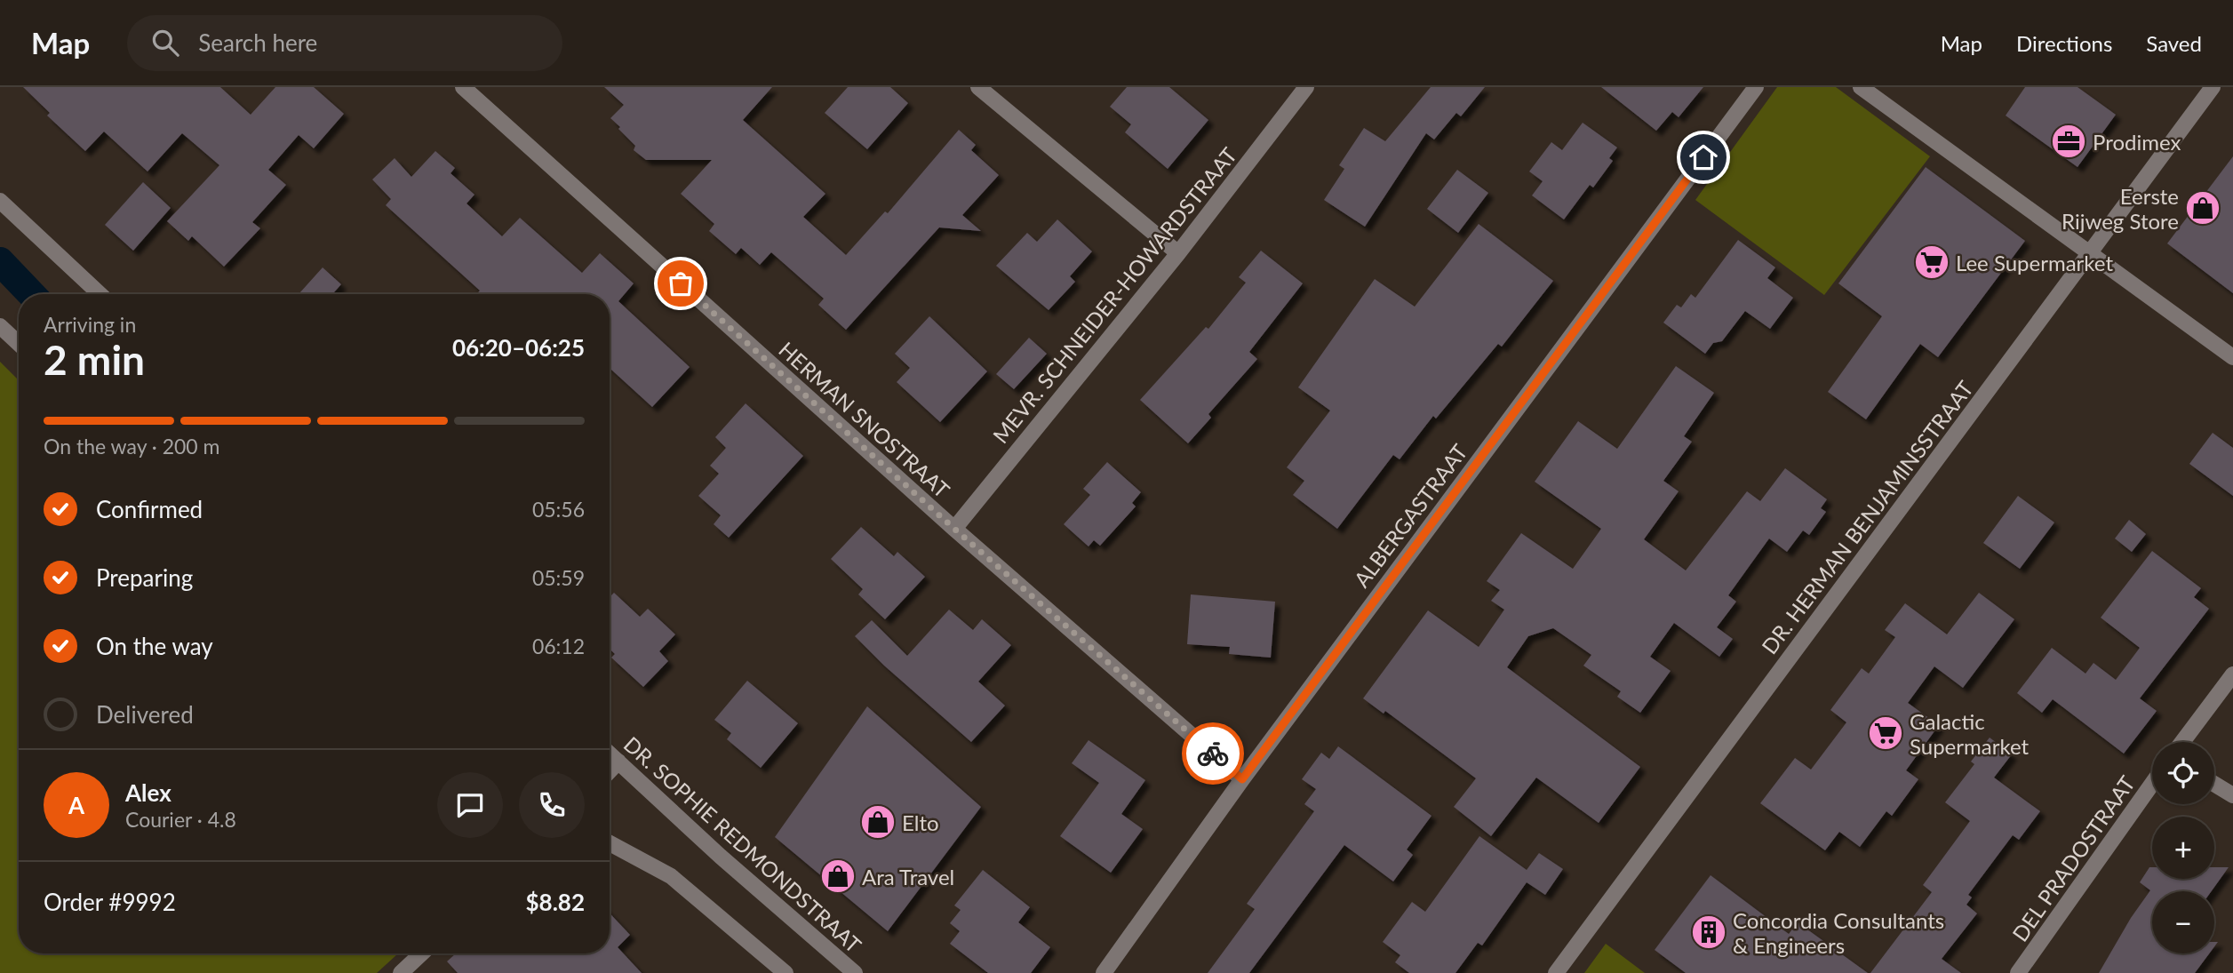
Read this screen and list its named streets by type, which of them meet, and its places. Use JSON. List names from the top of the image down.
{
  "streets": {
    "street": [
      "MEVR. SCHNEIDER-HOWARDSTRAAT",
      "HERMAN SNOSTRAAT",
      "ALBERGASTRAAT",
      "DR. HERMAN BENJAMINSSTRAAT",
      "DR. SOPHIE REDMONDSTRAAT",
      "DEL PRADOSTRAAT"
    ]
  },
  "crossings": [
    ["MEVR. SCHNEIDER-HOWARDSTRAAT", "HERMAN SNOSTRAAT"],
    ["HERMAN SNOSTRAAT", "ALBERGASTRAAT"]
  ],
  "places": {
    "office": ["Prodimex"],
    "shop": ["Eerste Rijweg Store", "Elto", "Ara Travel"],
    "supermarket": ["Lee Supermarket", "Galactic Supermarket"],
    "building": ["Concordia Consultants & Engineers"]
  },
  "page": {
    "header": "Map",
    "search": "Search here",
    "nav": ["Map", "Directions", "Saved"],
    "heading": ["2 min", "Arriving in", "06:20–06:25"],
    "panel": [
      "Alex",
      "Courier · 4.8",
      "Order #9992",
      "$8.82"
    ],
    "bar": "On the way · 200 m",
    "list": [
      ["Confirmed", "05:56"],
      ["Preparing", "05:59"],
      ["On the way", "06:12"],
      "Delivered"
    ],
    "map_buttons": ["+", "−"],
    "round": "A"
  }
}
